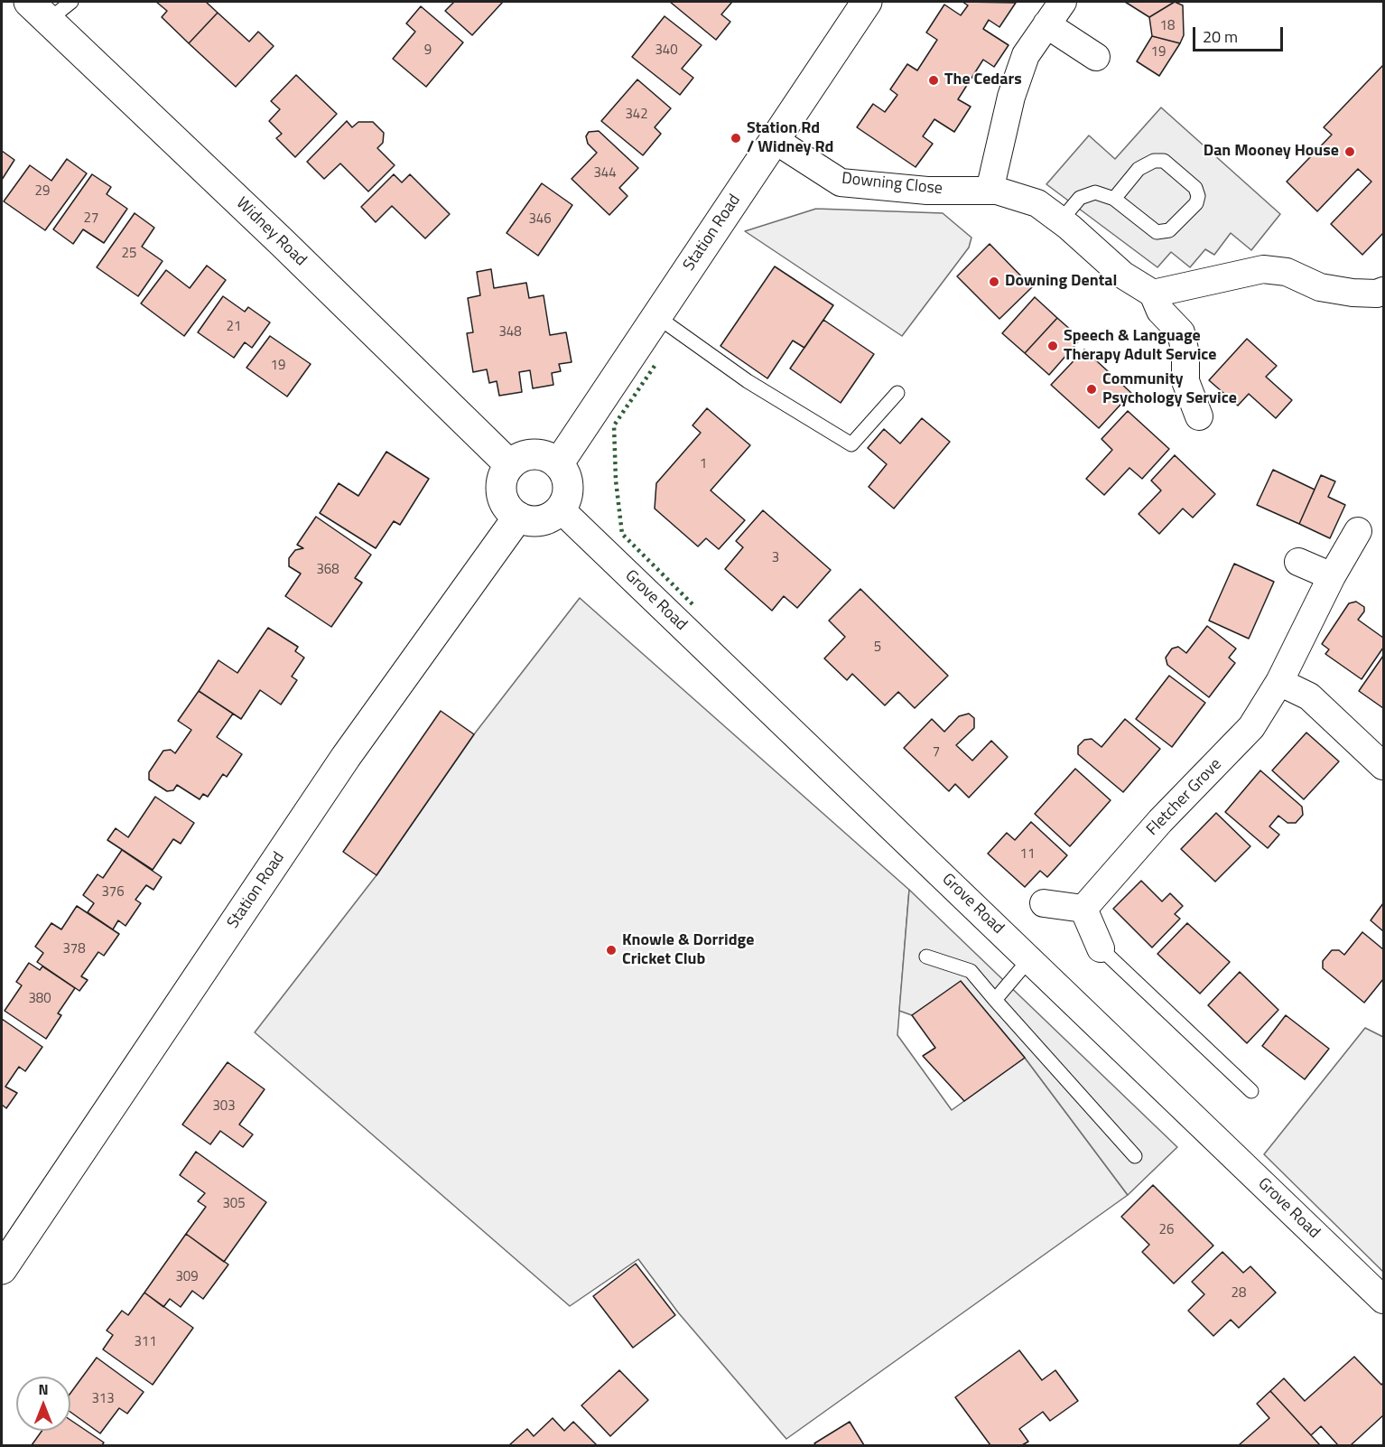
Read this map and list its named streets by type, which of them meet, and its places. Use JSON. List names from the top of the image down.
{
  "streets": {
    "main road": ["Widney Road", "Station Road"],
    "street": ["Downing Close", "Grove Road", "Fletcher Grove"]
  },
  "crossings": [
    ["Downing Close", "Station Road"],
    ["Widney Road", "Station Road"],
    ["Widney Road", "Grove Road"],
    ["Station Road", "Grove Road"]
  ],
  "places": [
    "The Cedars",
    "Station Rd / Widney Rd",
    "Dan Mooney House",
    "Downing Dental",
    "Speech & Language Therapy Adult Service",
    "Community Psychology Service",
    "Knowle & Dorridge Cricket Club"
  ],
  "house_numbers": [
    "18",
    "9",
    "340",
    "19",
    "342",
    "344",
    "29",
    "27",
    "346",
    "25",
    "21",
    "348",
    "19",
    "1",
    "3",
    "368",
    "5",
    "7",
    "11",
    "376",
    "378",
    "380",
    "303",
    "305",
    "26",
    "309",
    "28",
    "311",
    "313"
  ],
  "scale_bar": "20 m",
  "north": "top"
}
